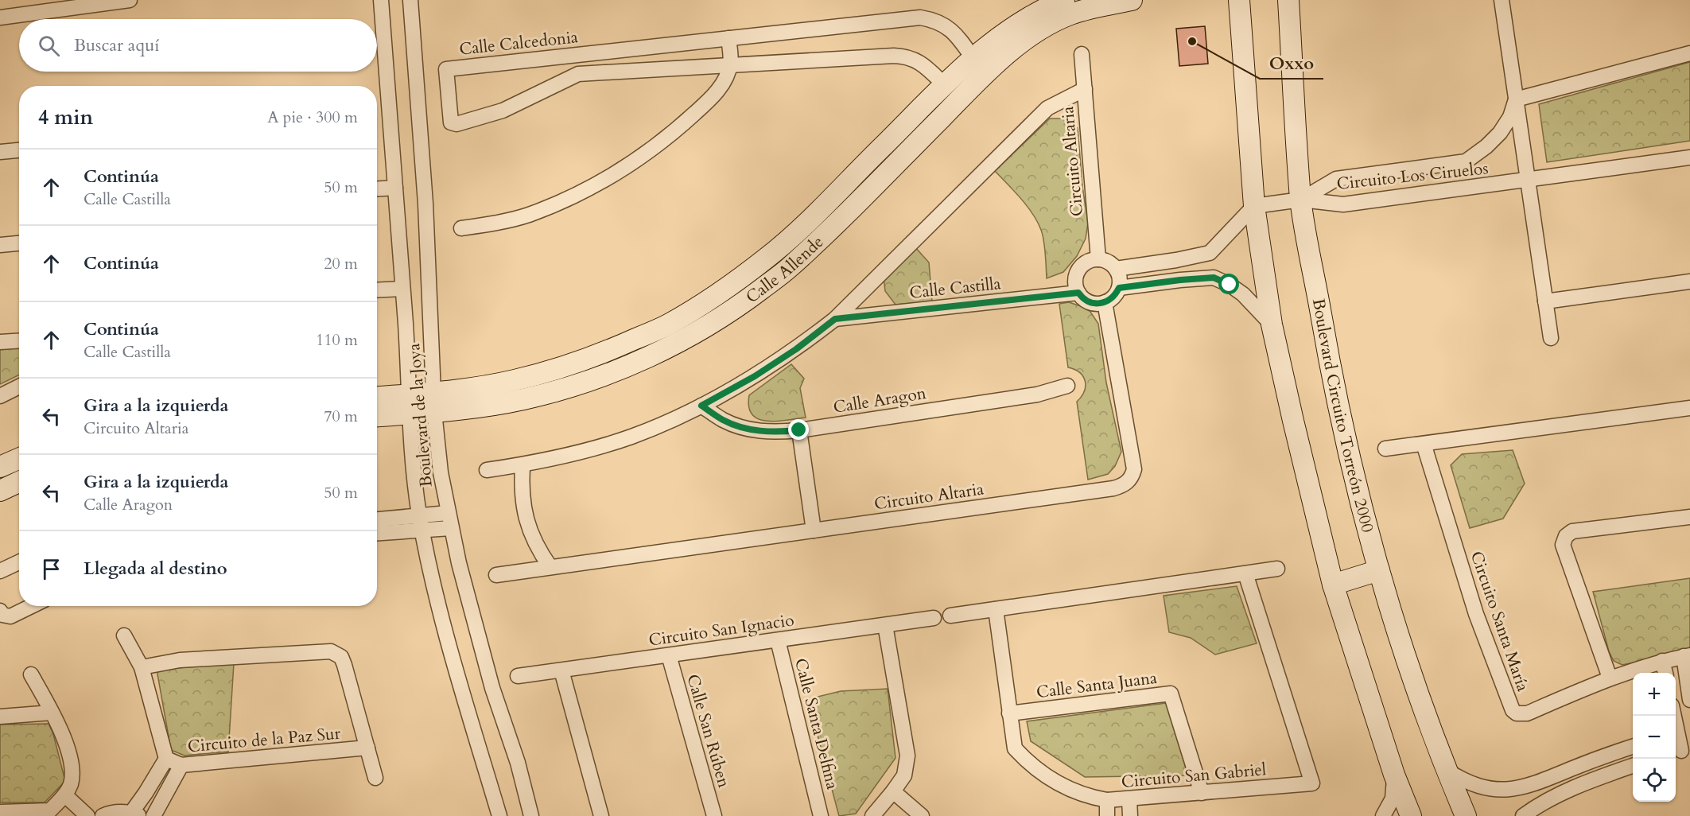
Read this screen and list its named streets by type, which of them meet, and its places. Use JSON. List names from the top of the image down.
{
  "streets": {
    "street": [
      "Calle Calcedonia",
      "Circuito Altaria",
      "Circuito Los Ciruelos",
      "Calle Allende",
      "Calle Castilla",
      "Calle Aragon",
      "Boulevard de la Joya",
      "Boulevard Circuito Torreón 2000",
      "Circuito Santa María",
      "Circuito San Ignacio",
      "Calle Santa Juana",
      "Calle Santa Delfina",
      "Calle San Rúben",
      "Circuito de la Paz Sur",
      "Circuito San Gabriel"
    ]
  },
  "crossings": [
    ["Calle Calcedonia", "Calle Allende"],
    ["Circuito Altaria", "Calle Castilla"],
    ["Circuito Altaria", "Calle Aragon"],
    ["Circuito Los Ciruelos", "Boulevard Circuito Torreón 2000"],
    ["Calle Allende", "Boulevard de la Joya"],
    ["Circuito San Ignacio", "Calle Santa Delfina"],
    ["Circuito San Ignacio", "Calle San Rúben"],
    ["Calle Santa Juana", "Circuito San Gabriel"]
  ],
  "places": ["Oxxo"],
  "page": {
    "search": "Buscar aquí",
    "heading": ["4 min", "A pie · 300 m"],
    "list": [
      ["Continúa", "Calle Castilla", "50 m"],
      ["Continúa", "20 m"],
      ["Continúa", "Calle Castilla", "110 m"],
      ["Gira a la izquierda", "Circuito Altaria", "70 m"],
      ["Gira a la izquierda", "Calle Aragon", "50 m"],
      "Llegada al destino"
    ],
    "map_buttons": ["+", "−"]
  }
}
